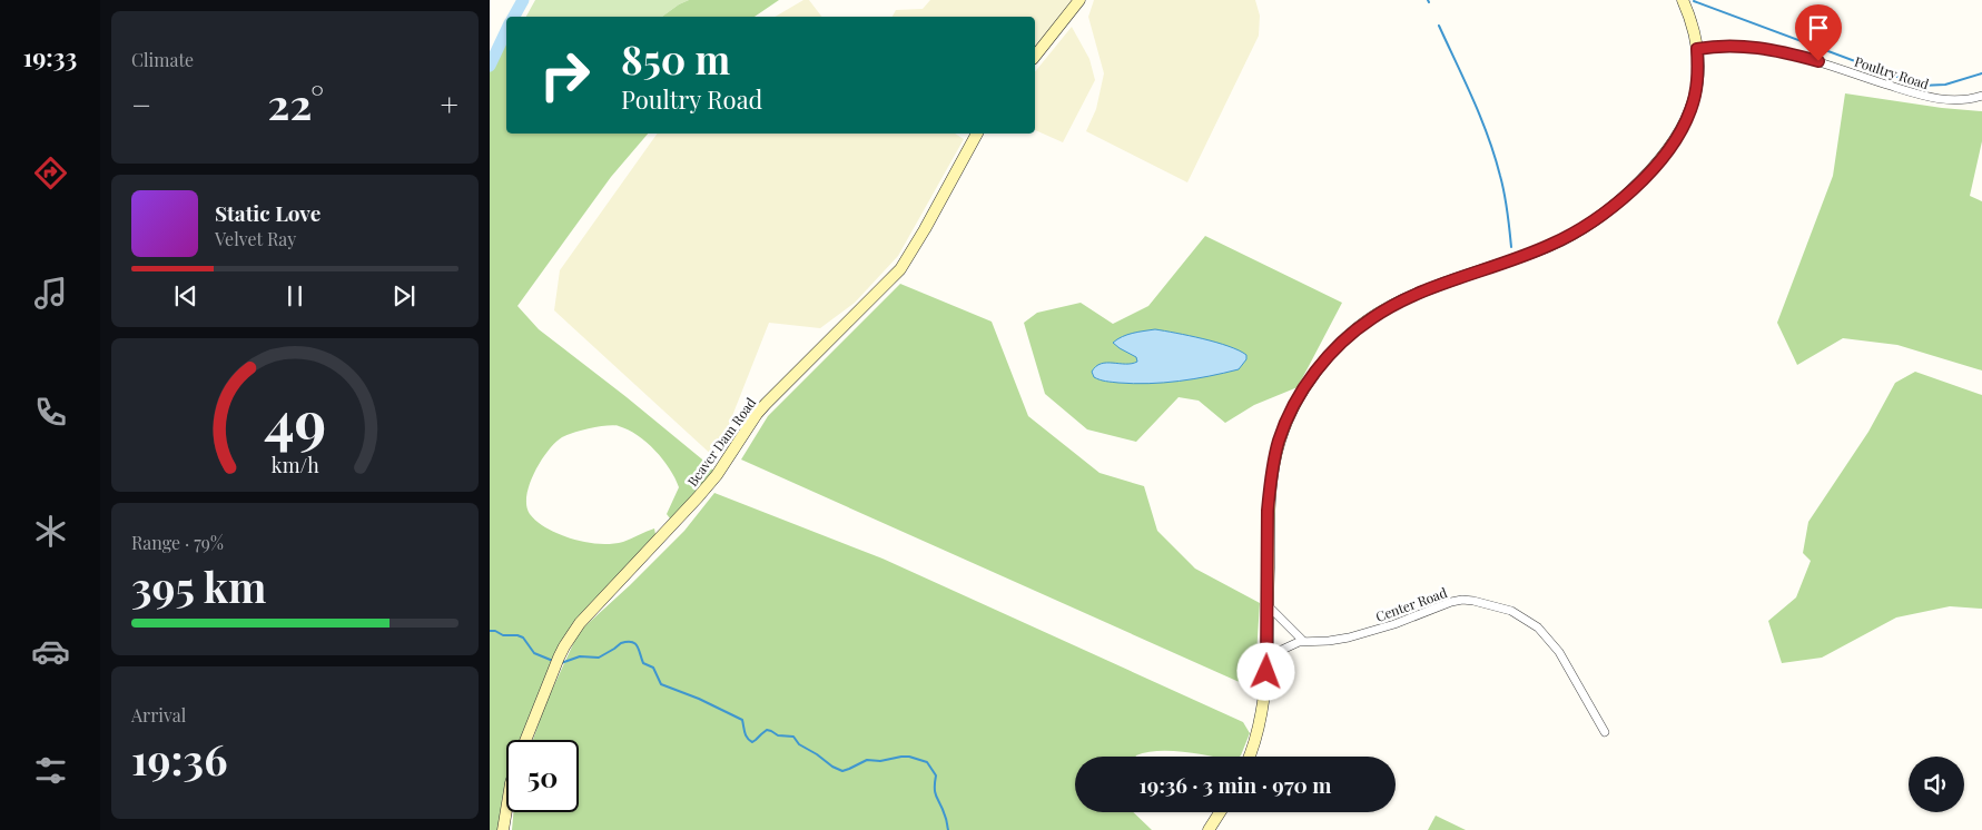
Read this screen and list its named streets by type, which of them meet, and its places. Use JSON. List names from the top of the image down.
{
  "streets": {
    "main road": ["Beaver Dam Road"],
    "street": ["Poultry Road", "Center Road"]
  },
  "page": {
    "tabs": "19:33",
    "tile": [
      "Climate",
      ["Range · 79%", "395 km"],
      ["Arrival", "19:36"]
    ],
    "turn": ["850 m", "Poultry Road"],
    "heat": ["−", "22°", "+"],
    "song": ["Static Love", "Velvet Ray"],
    "limit": "50",
    "trip": "19:36 · 3 min · 970 m",
    "gauge": ["49", "km/h"]
  }
}
